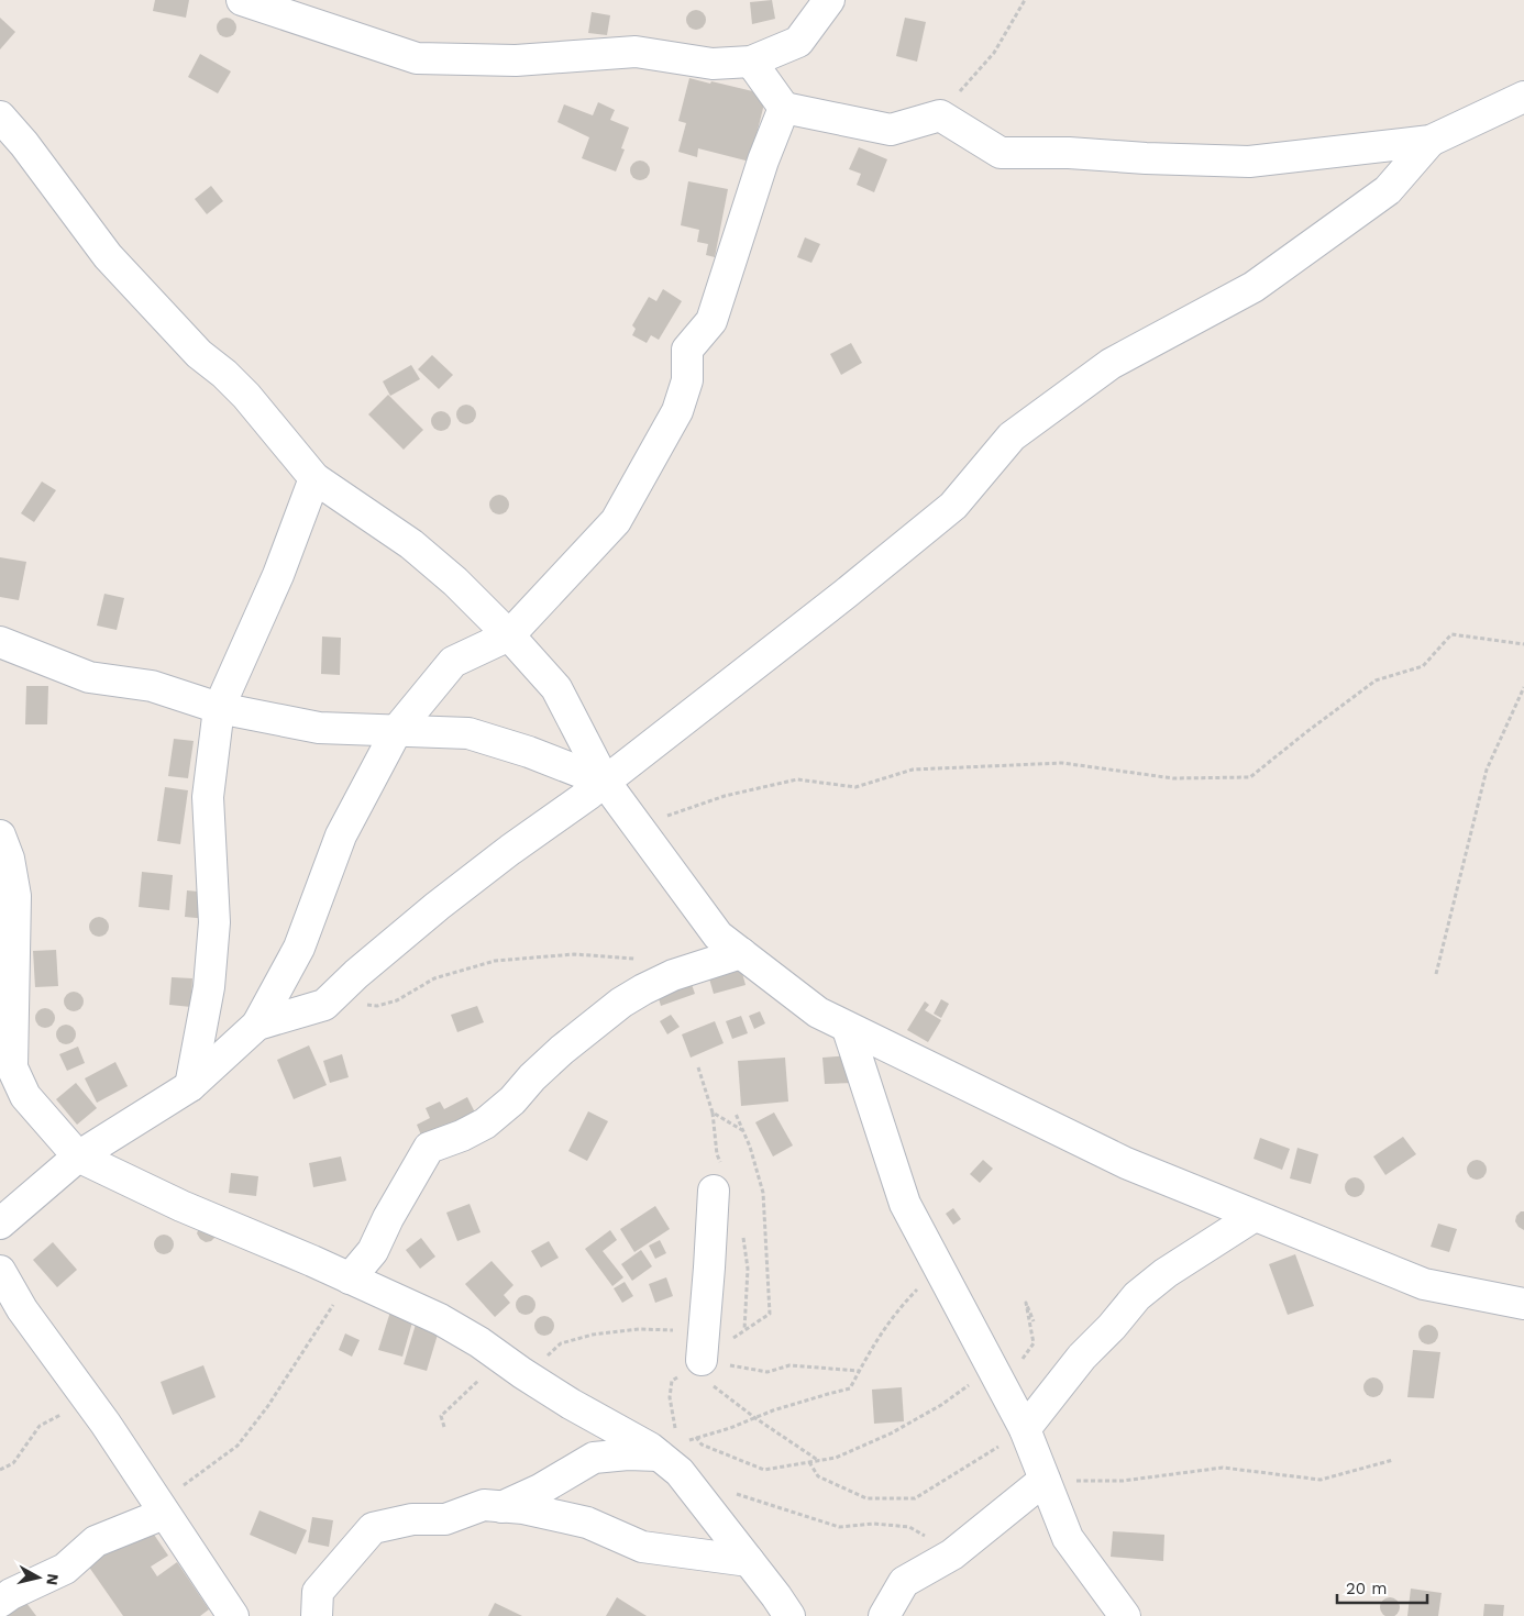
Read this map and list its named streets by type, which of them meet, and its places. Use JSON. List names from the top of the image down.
{
  "scale_bar": "20 m",
  "north": "right"
}
